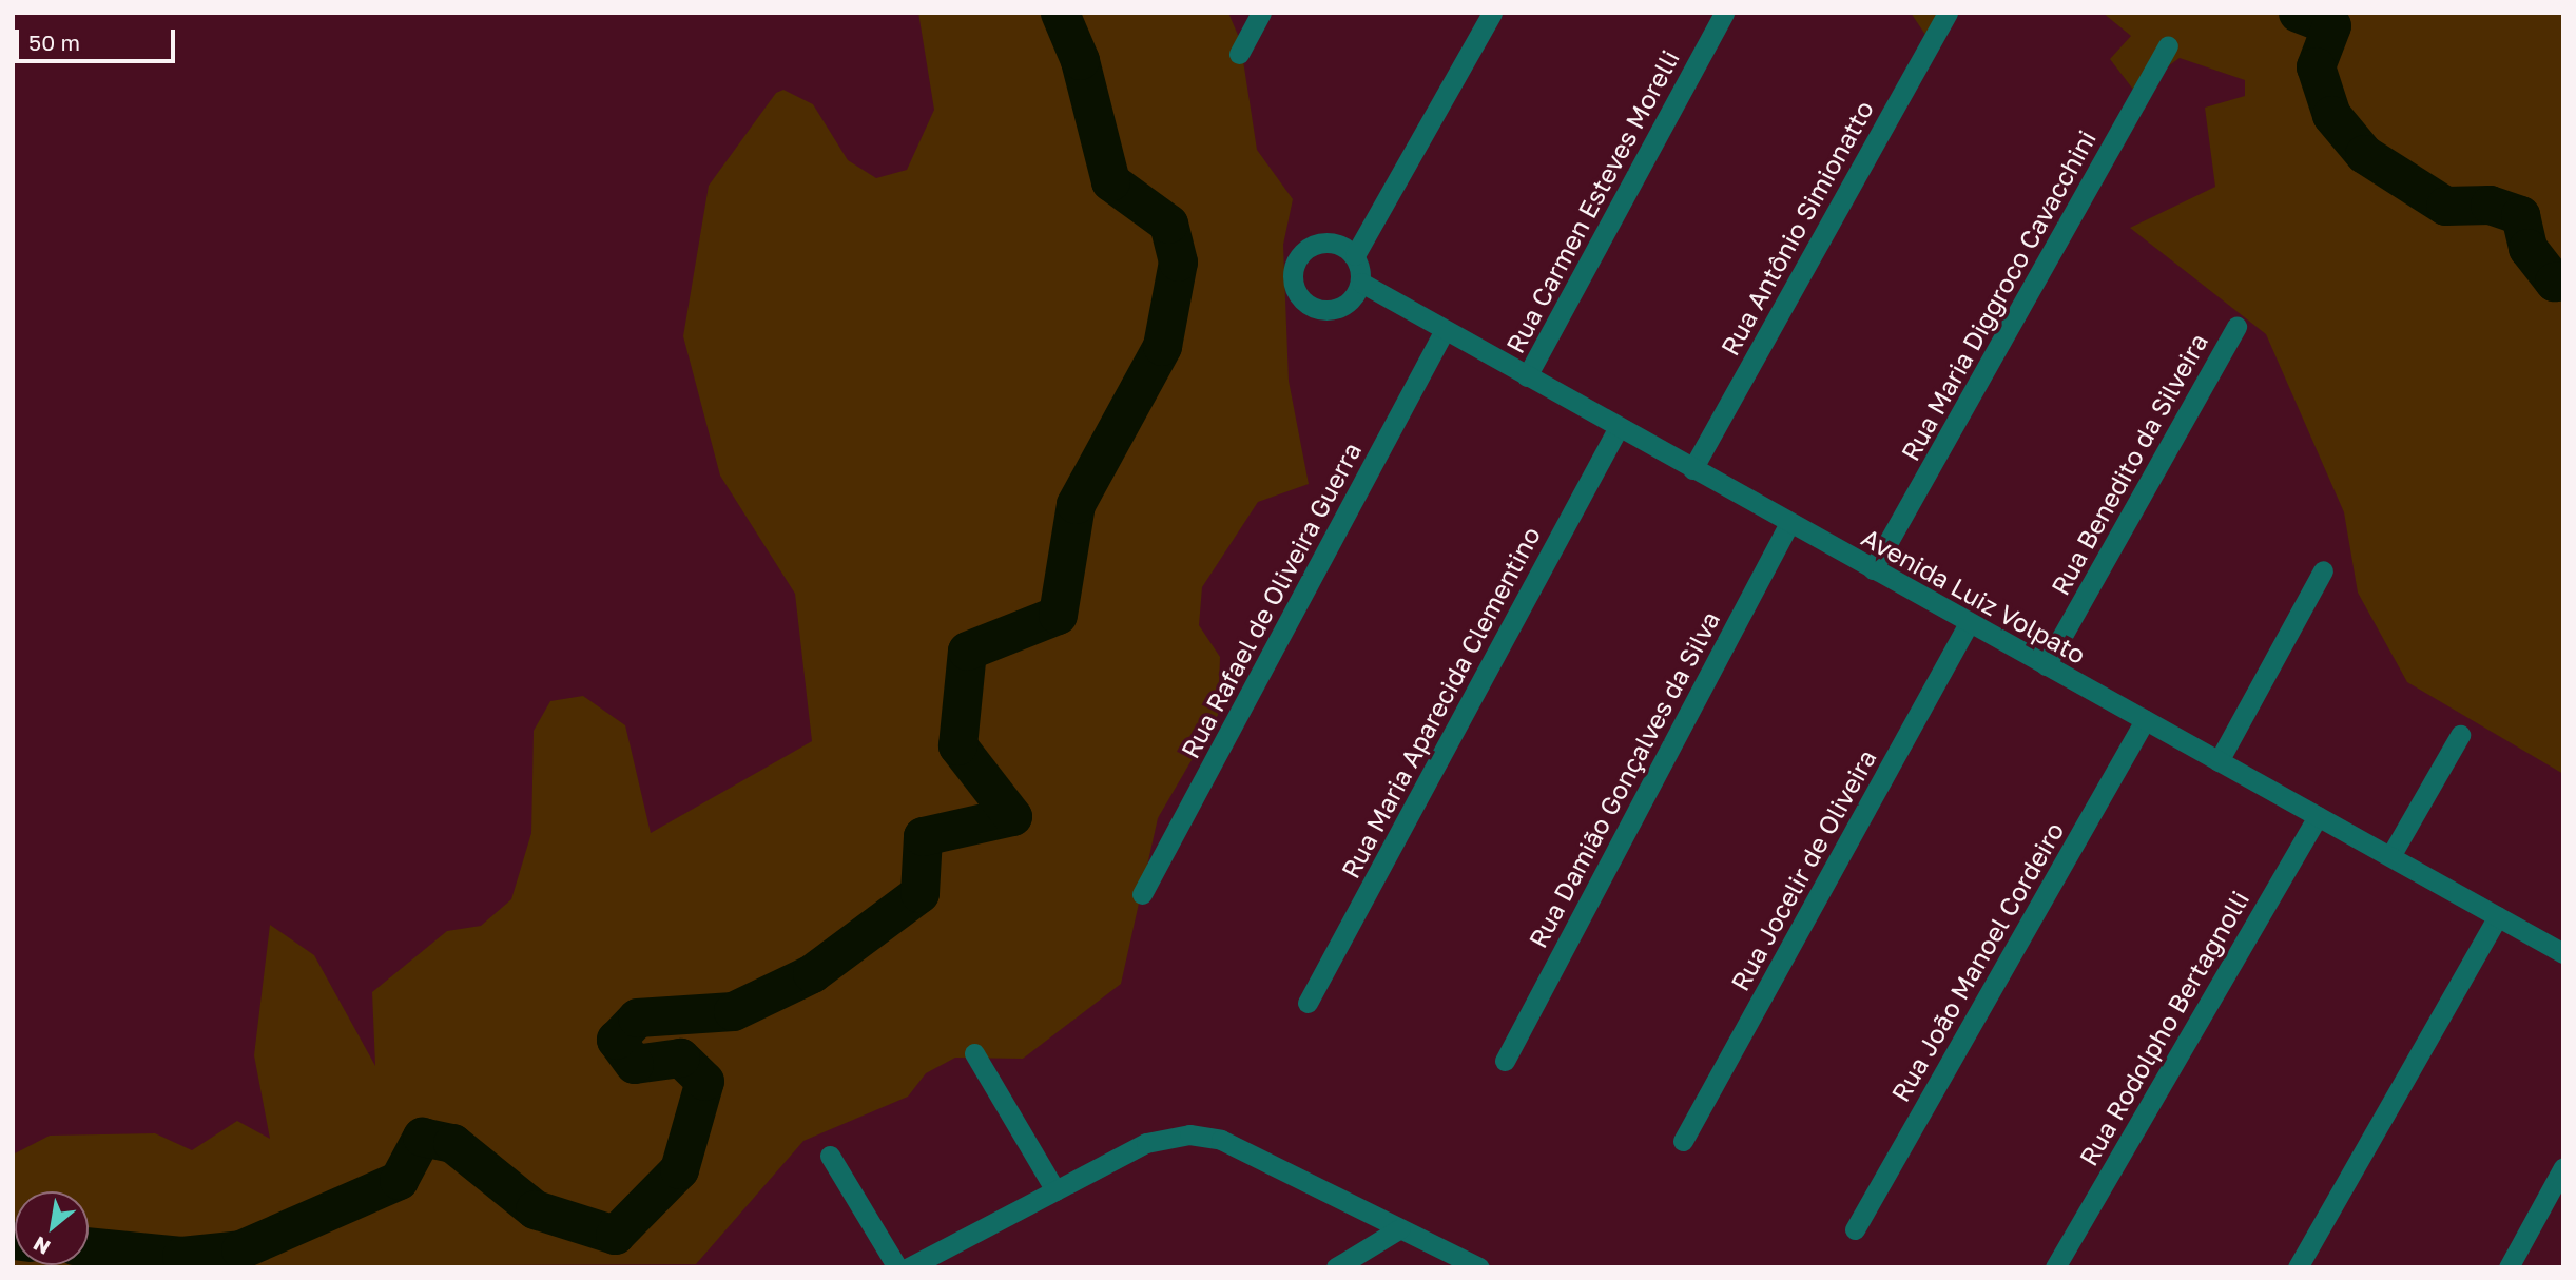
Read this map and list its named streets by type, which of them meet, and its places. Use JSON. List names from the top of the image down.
{
  "streets": {
    "street": [
      "Rua Carmen Esteves Morelli",
      "Rua Antônio Simionatto",
      "Rua Maria Diggroco Cavacchini",
      "Rua Benedito da Silveira",
      "Avenida Luiz Volpato",
      "Rua Rafael de Oliveira Guerra",
      "Rua Maria Aparecida Clementino",
      "Rua Damião Gonçalves da Silva",
      "Rua Jocelir de Oliveira",
      "Rua João Manoel Cordeiro",
      "Rua Rodolpho Bertagnolli"
    ]
  },
  "crossings": [
    ["Rua Carmen Esteves Morelli", "Avenida Luiz Volpato"],
    ["Rua Antônio Simionatto", "Avenida Luiz Volpato"],
    ["Rua Maria Diggroco Cavacchini", "Avenida Luiz Volpato"],
    ["Rua Benedito da Silveira", "Avenida Luiz Volpato"],
    ["Avenida Luiz Volpato", "Rua Rafael de Oliveira Guerra"],
    ["Avenida Luiz Volpato", "Rua Maria Aparecida Clementino"],
    ["Avenida Luiz Volpato", "Rua Damião Gonçalves da Silva"],
    ["Avenida Luiz Volpato", "Rua Jocelir de Oliveira"],
    ["Avenida Luiz Volpato", "Rua João Manoel Cordeiro"],
    ["Avenida Luiz Volpato", "Rua Rodolpho Bertagnolli"]
  ],
  "scale_bar": "50 m",
  "north": "bottom left"
}
